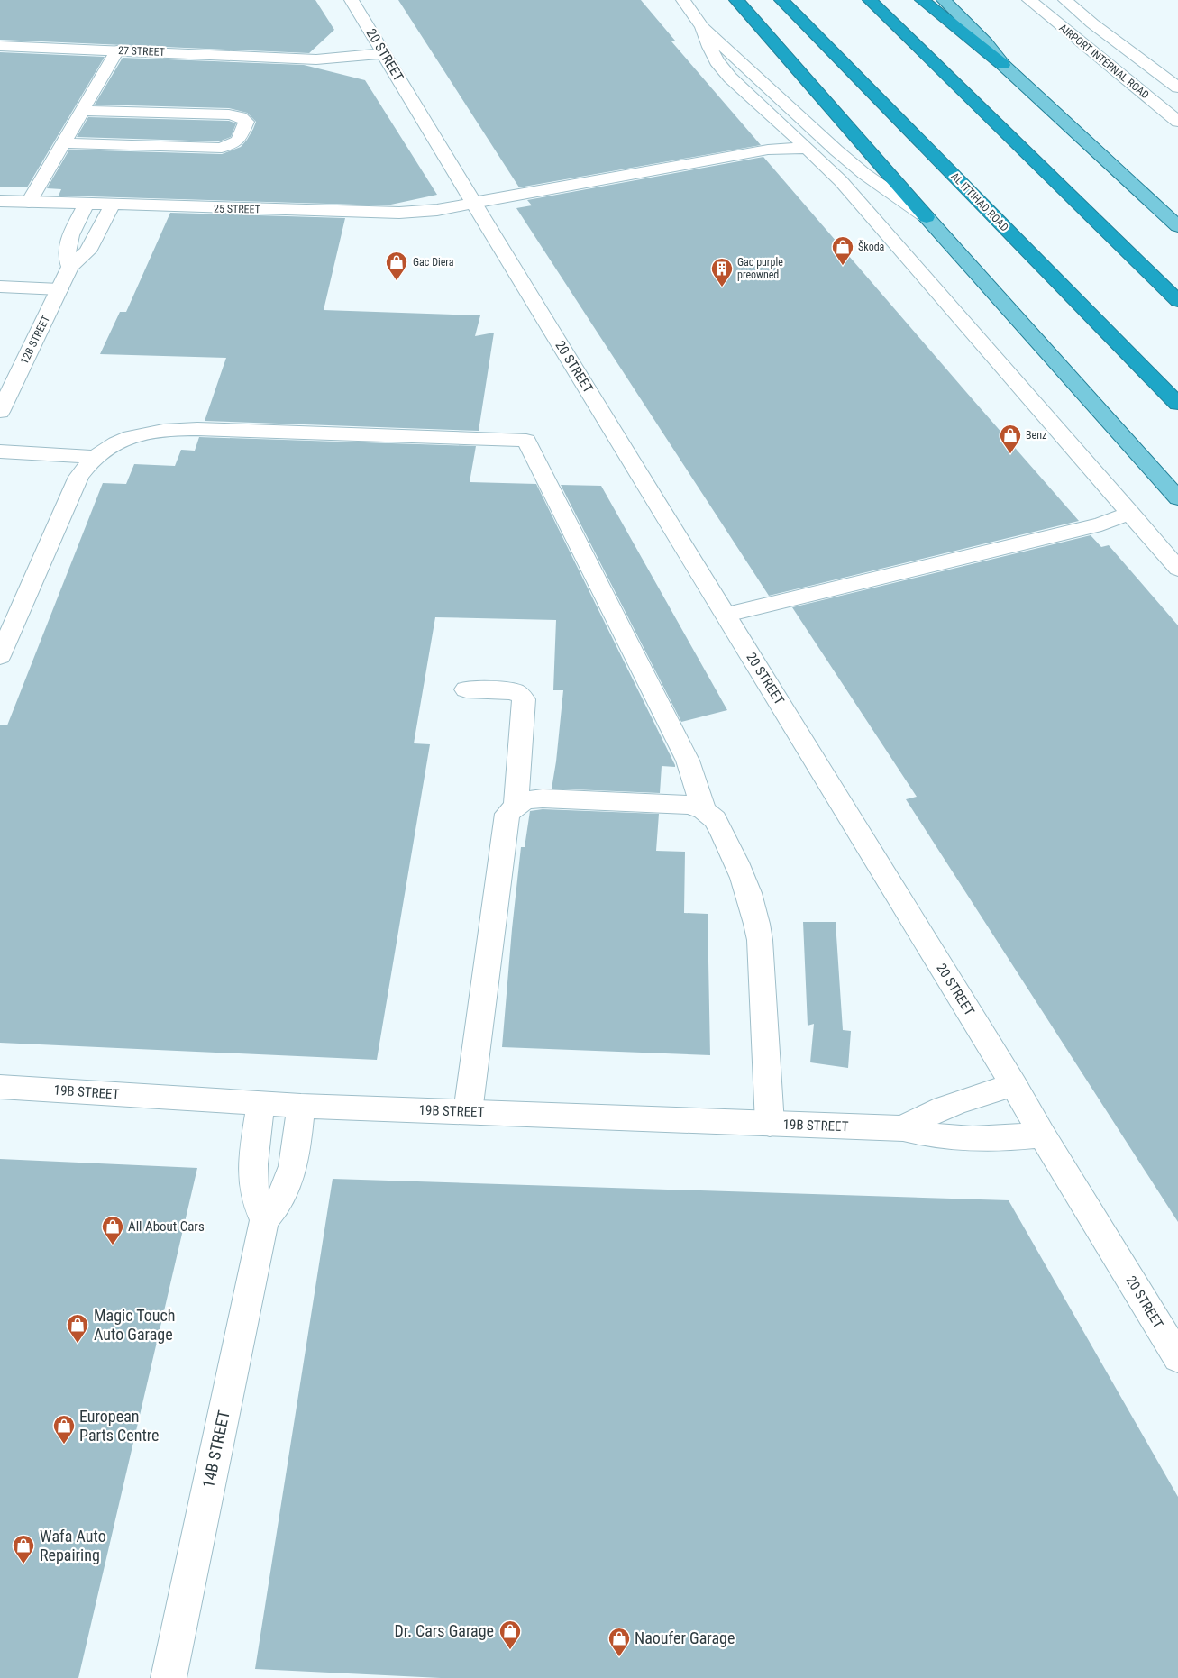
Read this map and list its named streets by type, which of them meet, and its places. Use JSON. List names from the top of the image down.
{
  "streets": {
    "highway": ["AL ITTIHAD ROAD"],
    "street": [
      "27 STREET",
      "20 STREET",
      "AIRPORT INTERNAL ROAD",
      "25 STREET",
      "12B STREET",
      "19B STREET",
      "14B STREET"
    ]
  },
  "crossings": [
    ["27 STREET", "20 STREET"],
    ["20 STREET", "25 STREET"],
    ["20 STREET", "19B STREET"],
    ["25 STREET", "12B STREET"],
    ["19B STREET", "14B STREET"]
  ],
  "places": {
    "shop": [
      "Škoda",
      "Gac Diera",
      "Benz",
      "All About Cars",
      "Magic Touch Auto Garage",
      "European Parts Centre",
      "Wafa Auto Repairing",
      "Dr. Cars Garage",
      "Naoufer Garage"
    ],
    "building": ["Gac purple preowned"]
  }
}
